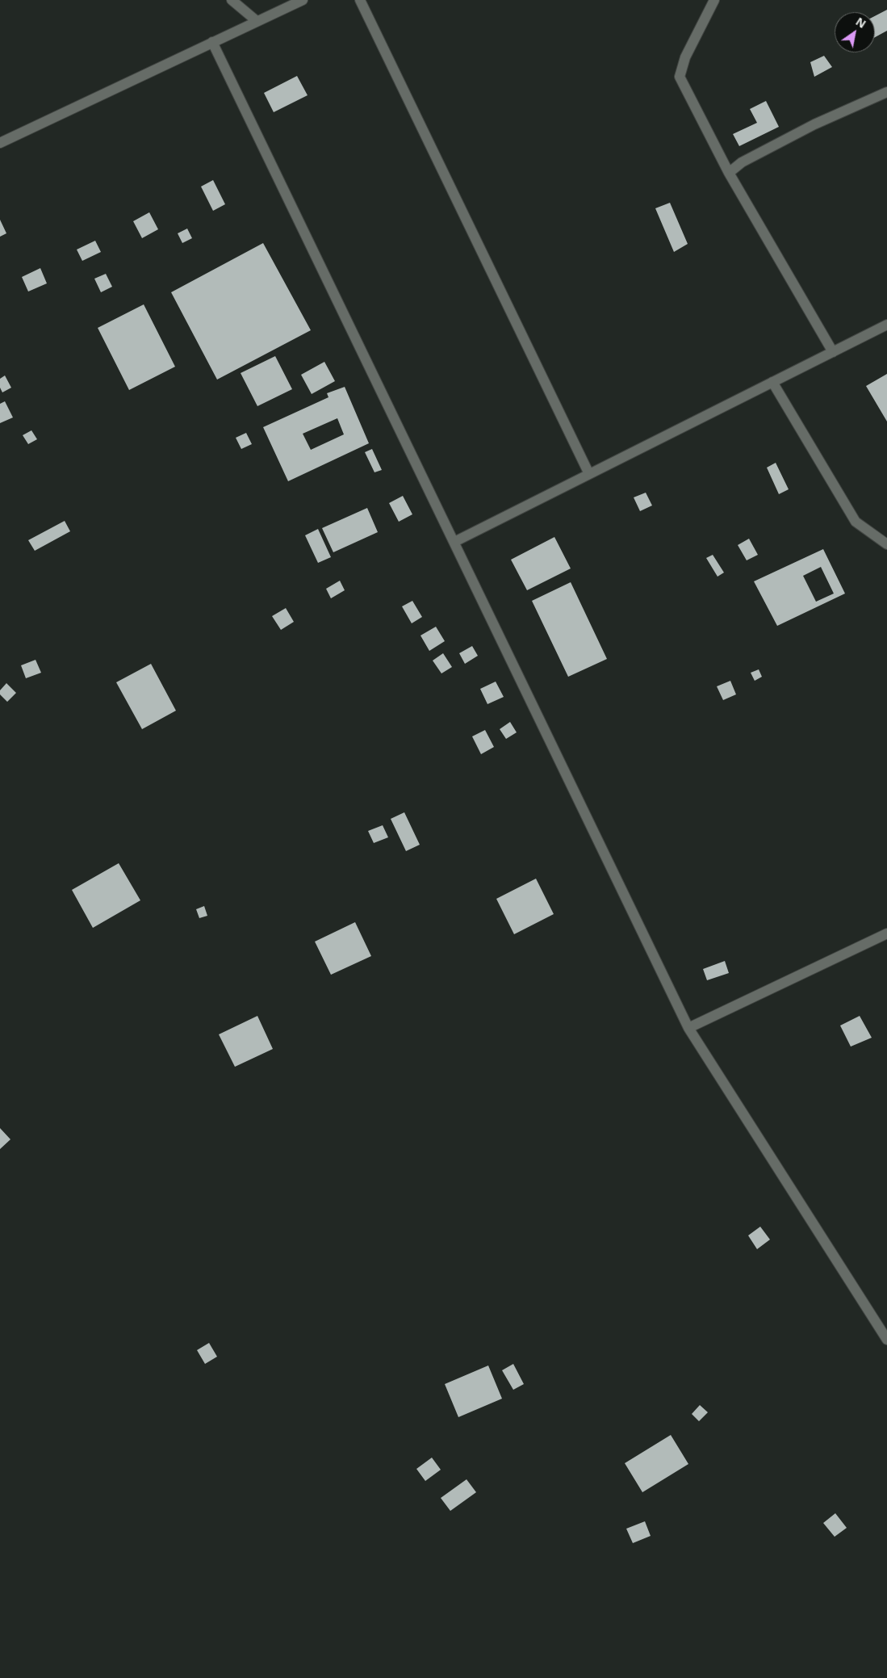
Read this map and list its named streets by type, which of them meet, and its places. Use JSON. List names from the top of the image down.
{
  "north": "top right"
}
